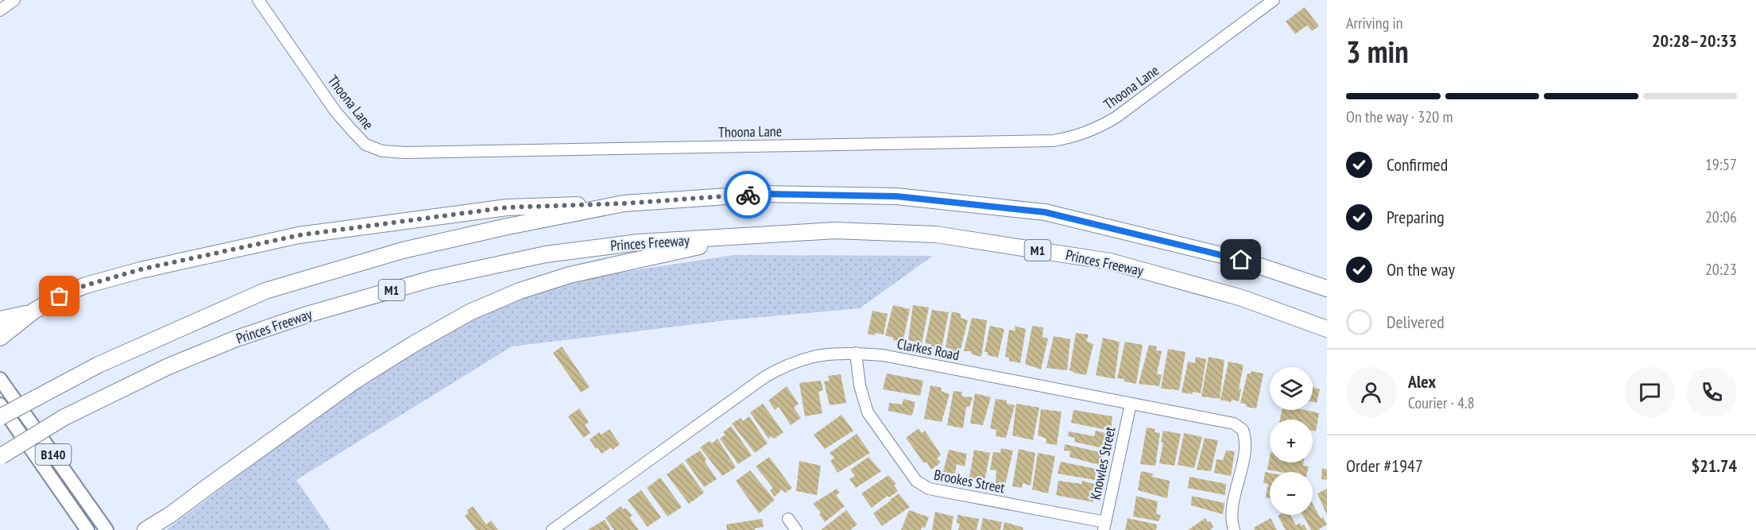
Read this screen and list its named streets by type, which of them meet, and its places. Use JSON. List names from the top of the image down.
{
  "streets": {
    "highway": ["Princes Freeway", "M1"],
    "main road": ["B140"],
    "street": [
      "Thoona Lane",
      "Clarkes Road",
      "Knowles Street",
      "Brookes Street"
    ]
  },
  "crossings": [
    ["Clarkes Road", "Knowles Street"],
    ["Clarkes Road", "Brookes Street"],
    ["Knowles Street", "Brookes Street"]
  ],
  "page": {
    "heading": ["3 min", "Arriving in", "20:28–20:33"],
    "panel": [
      "Alex",
      "Courier · 4.8",
      "Order #1947",
      "$21.74"
    ],
    "bar": "On the way · 320 m",
    "list": [
      ["Confirmed", "19:57"],
      ["Preparing", "20:06"],
      ["On the way", "20:23"],
      "Delivered"
    ],
    "map_buttons": ["+", "−"]
  }
}
